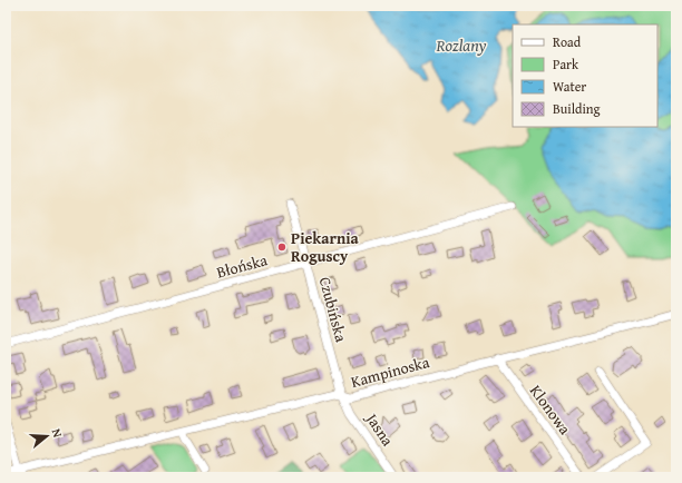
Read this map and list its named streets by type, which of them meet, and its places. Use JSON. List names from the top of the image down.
{
  "streets": {
    "street": [
      "Błońska",
      "Czubińska",
      "Kampinoska",
      "Klonowa",
      "Jasna"
    ]
  },
  "crossings": [
    ["Błońska", "Czubińska"],
    ["Czubińska", "Kampinoska"],
    ["Czubińska", "Jasna"],
    ["Kampinoska", "Klonowa"],
    ["Kampinoska", "Jasna"]
  ],
  "water": ["Rozlany"],
  "places": ["Piekarnia Roguscy"],
  "legend": [
    "Road",
    "Park",
    "Water",
    "Building"
  ],
  "north": "right"
}
